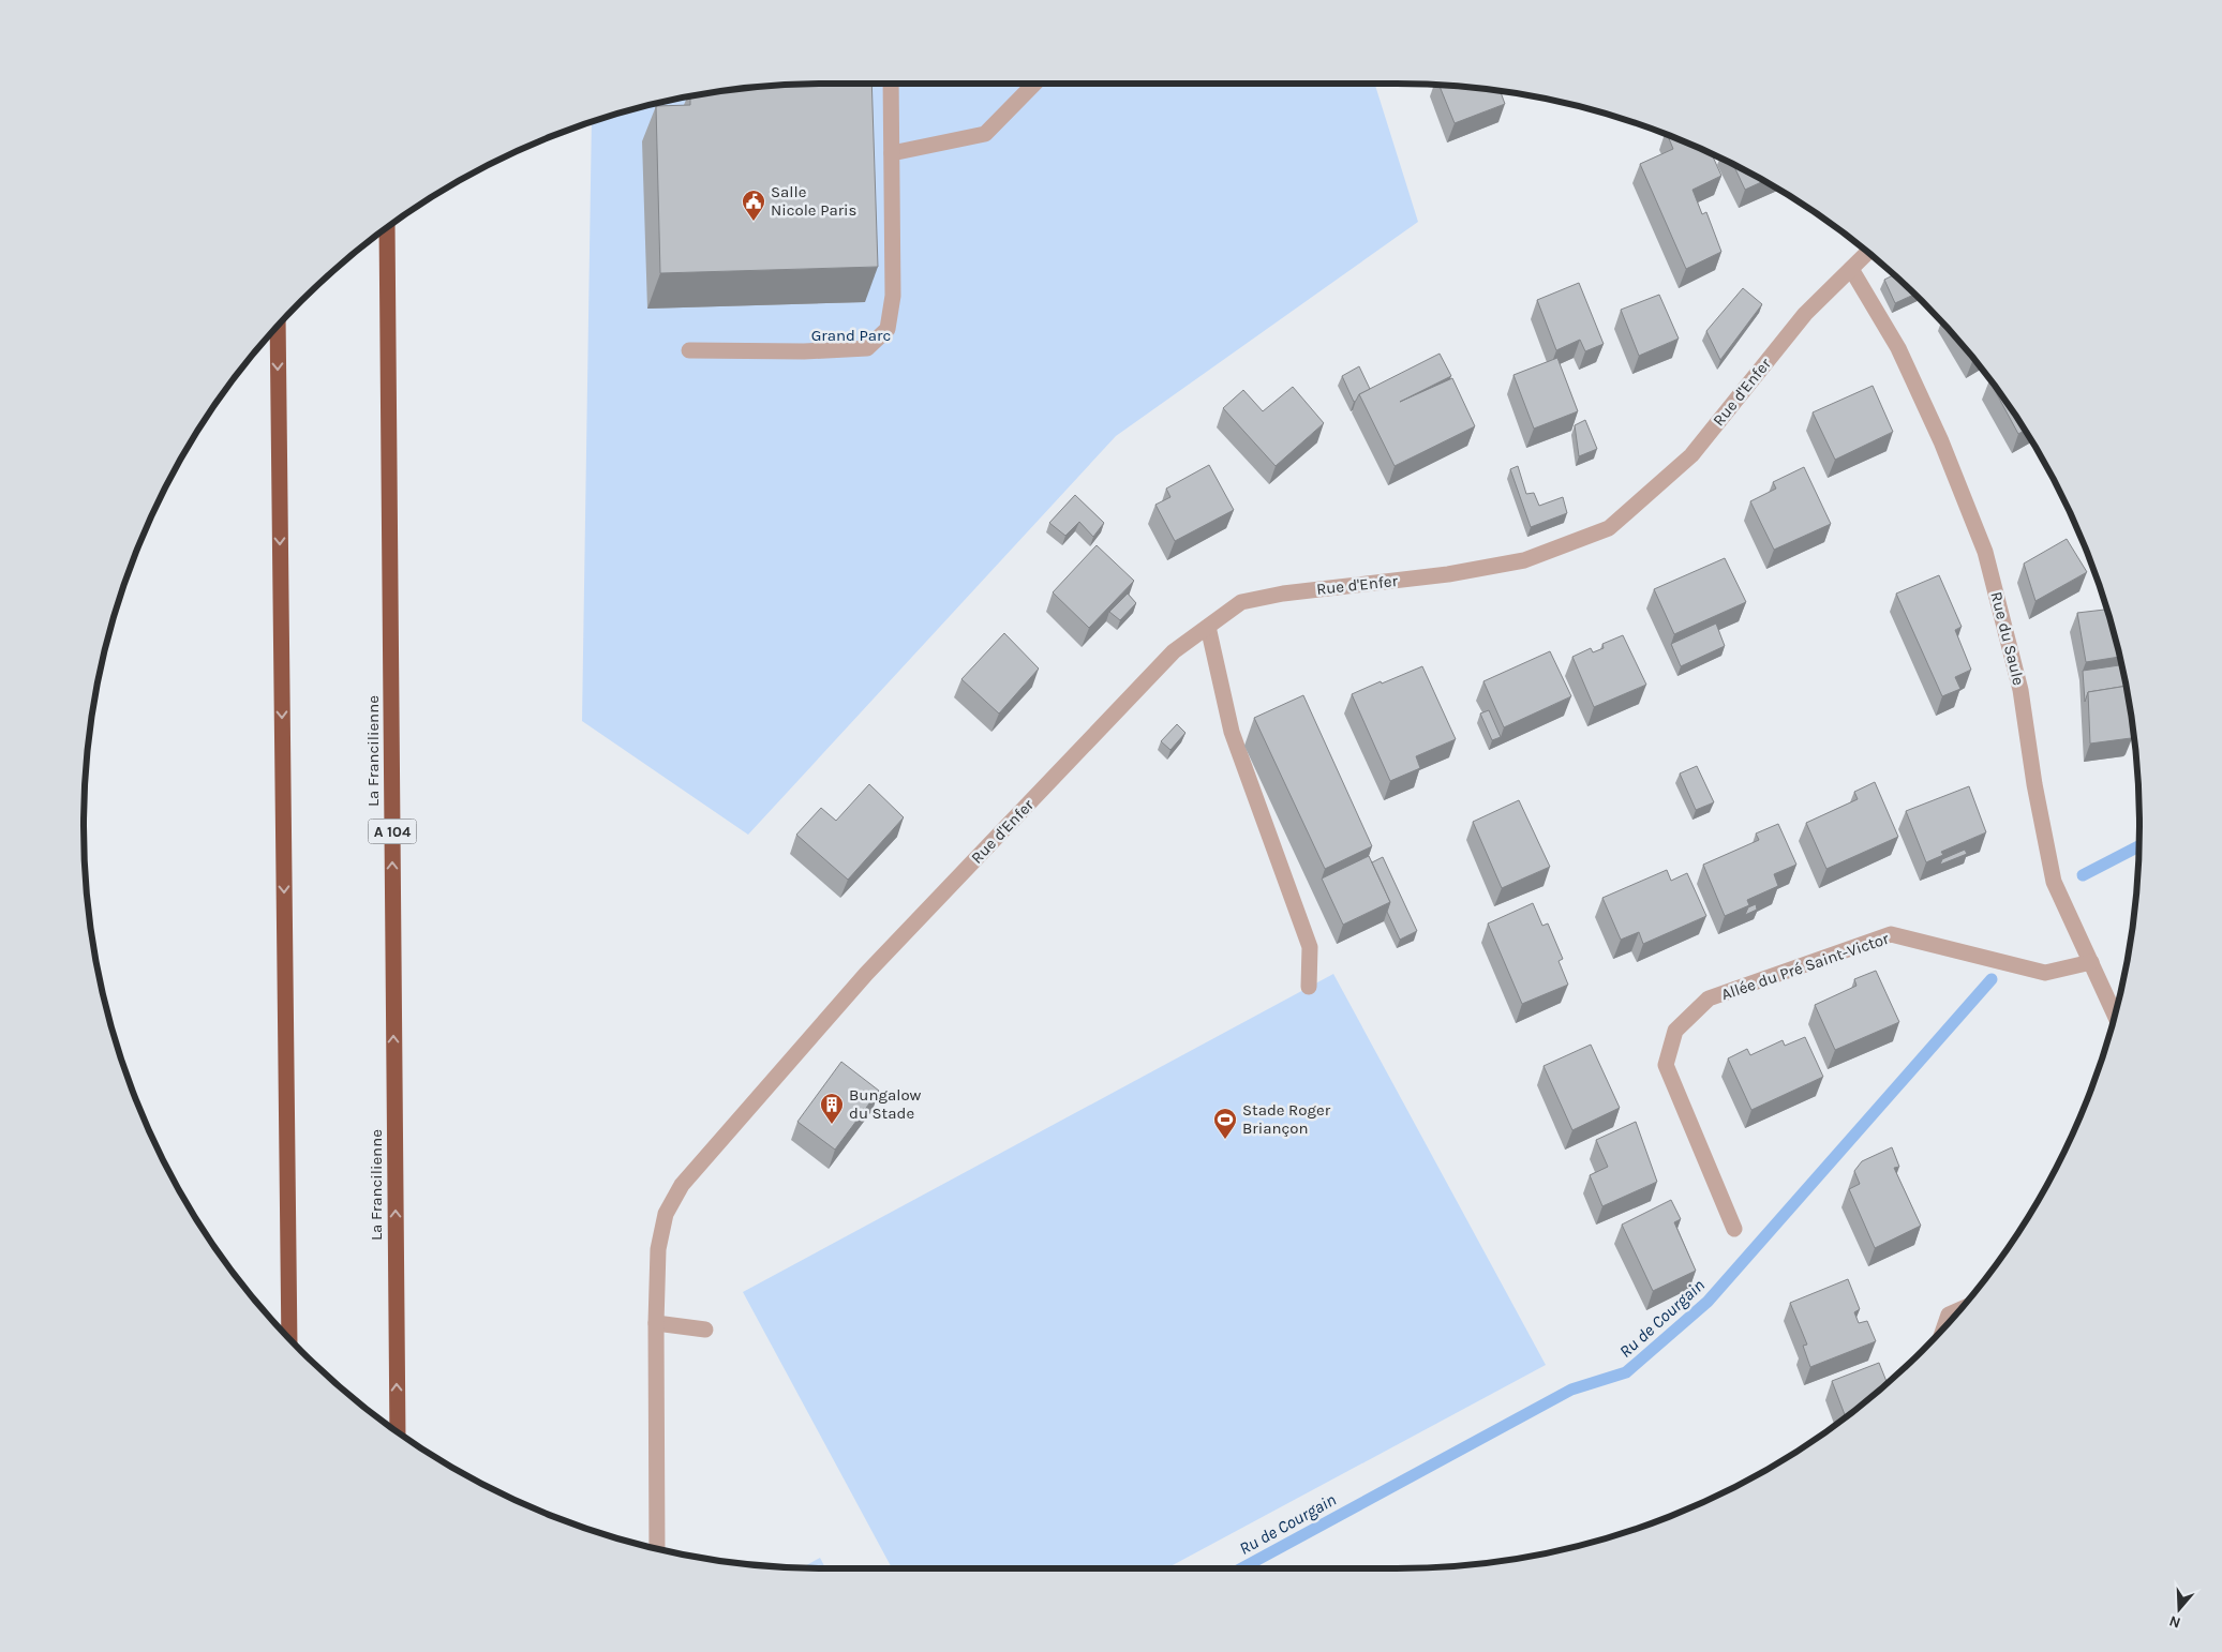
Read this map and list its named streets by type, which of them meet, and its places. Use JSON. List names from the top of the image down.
{
  "streets": {
    "highway": ["La Francilienne", "A 104"],
    "street": ["Rue d'Enfer", "Rue du Saule", "Allée du Pré Saint-Victor"]
  },
  "crossings": [
    ["Rue d'Enfer", "Rue du Saule"],
    ["Rue du Saule", "Allée du Pré Saint-Victor"]
  ],
  "water": ["Ru de Courgain"],
  "parks": ["Grand Parc"],
  "places": {
    "public building": ["Salle Nicole Paris"],
    "building": ["Bungalow du Stade"],
    "sports": ["Stade Roger Briançon"]
  },
  "north": "bottom"
}
